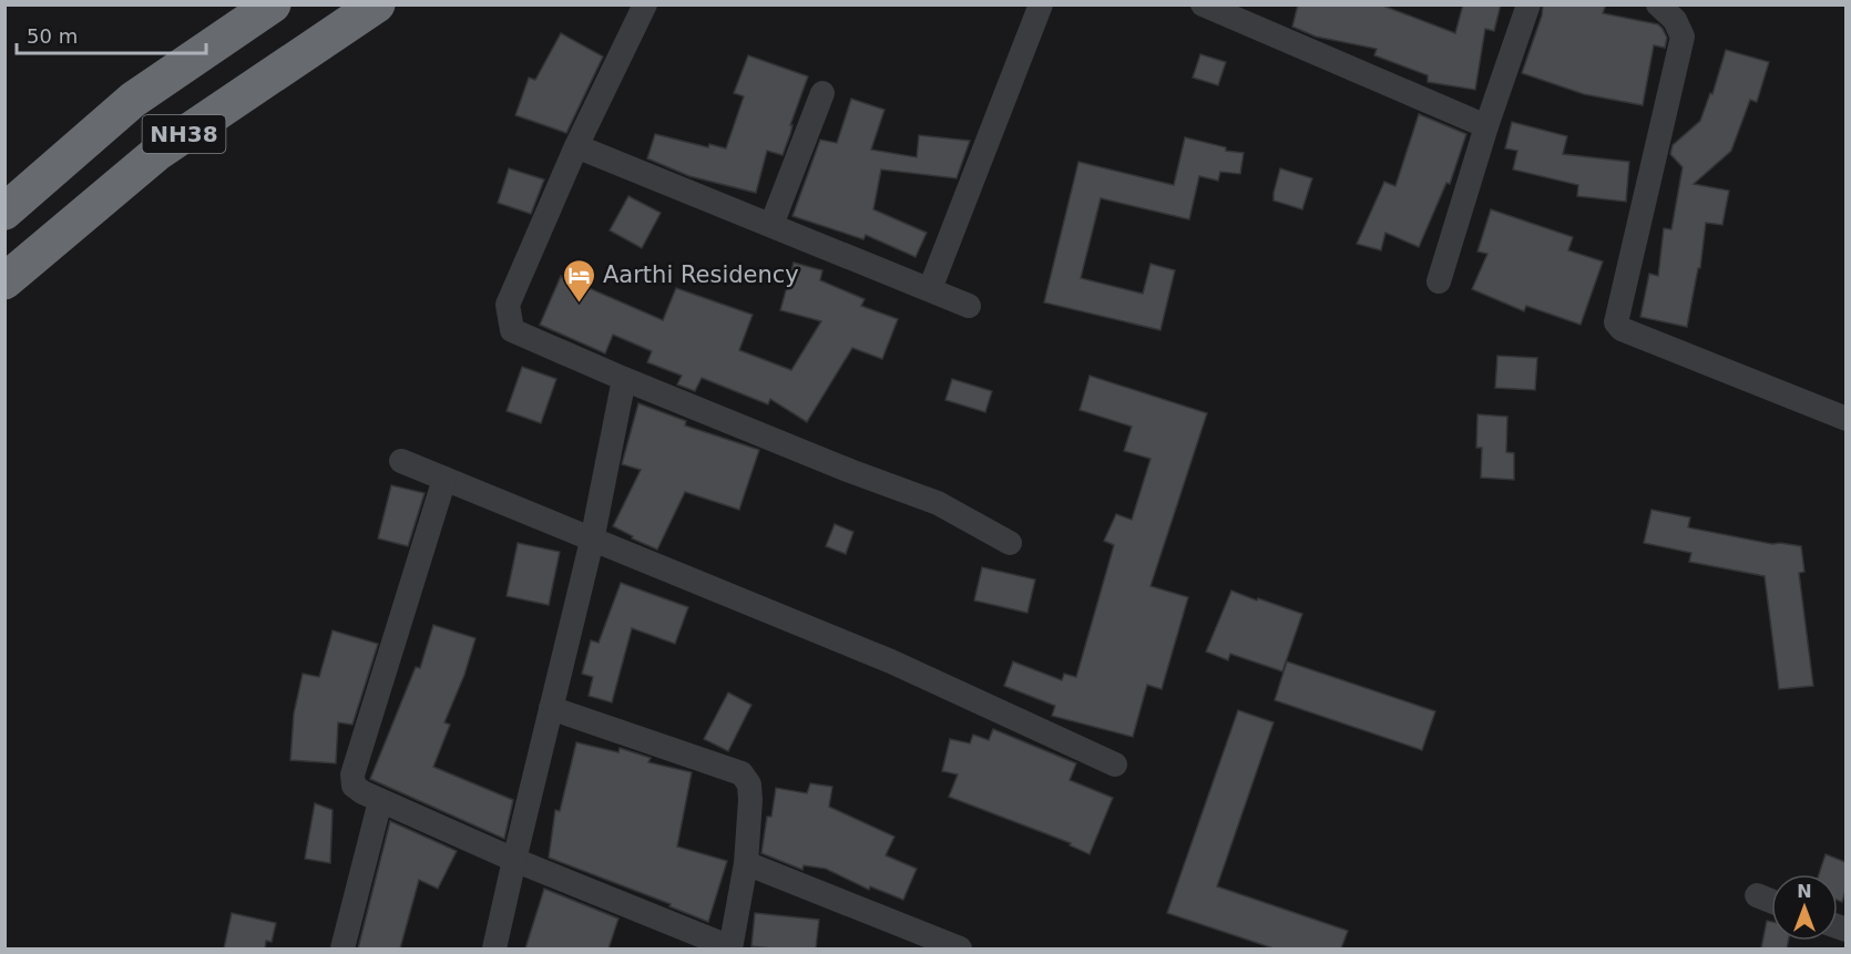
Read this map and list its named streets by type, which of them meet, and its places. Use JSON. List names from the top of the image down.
{
  "streets": {
    "highway": ["NH38"]
  },
  "places": {
    "hotel": ["Aarthi Residency"]
  },
  "scale_bar": "50 m",
  "north": "top"
}
